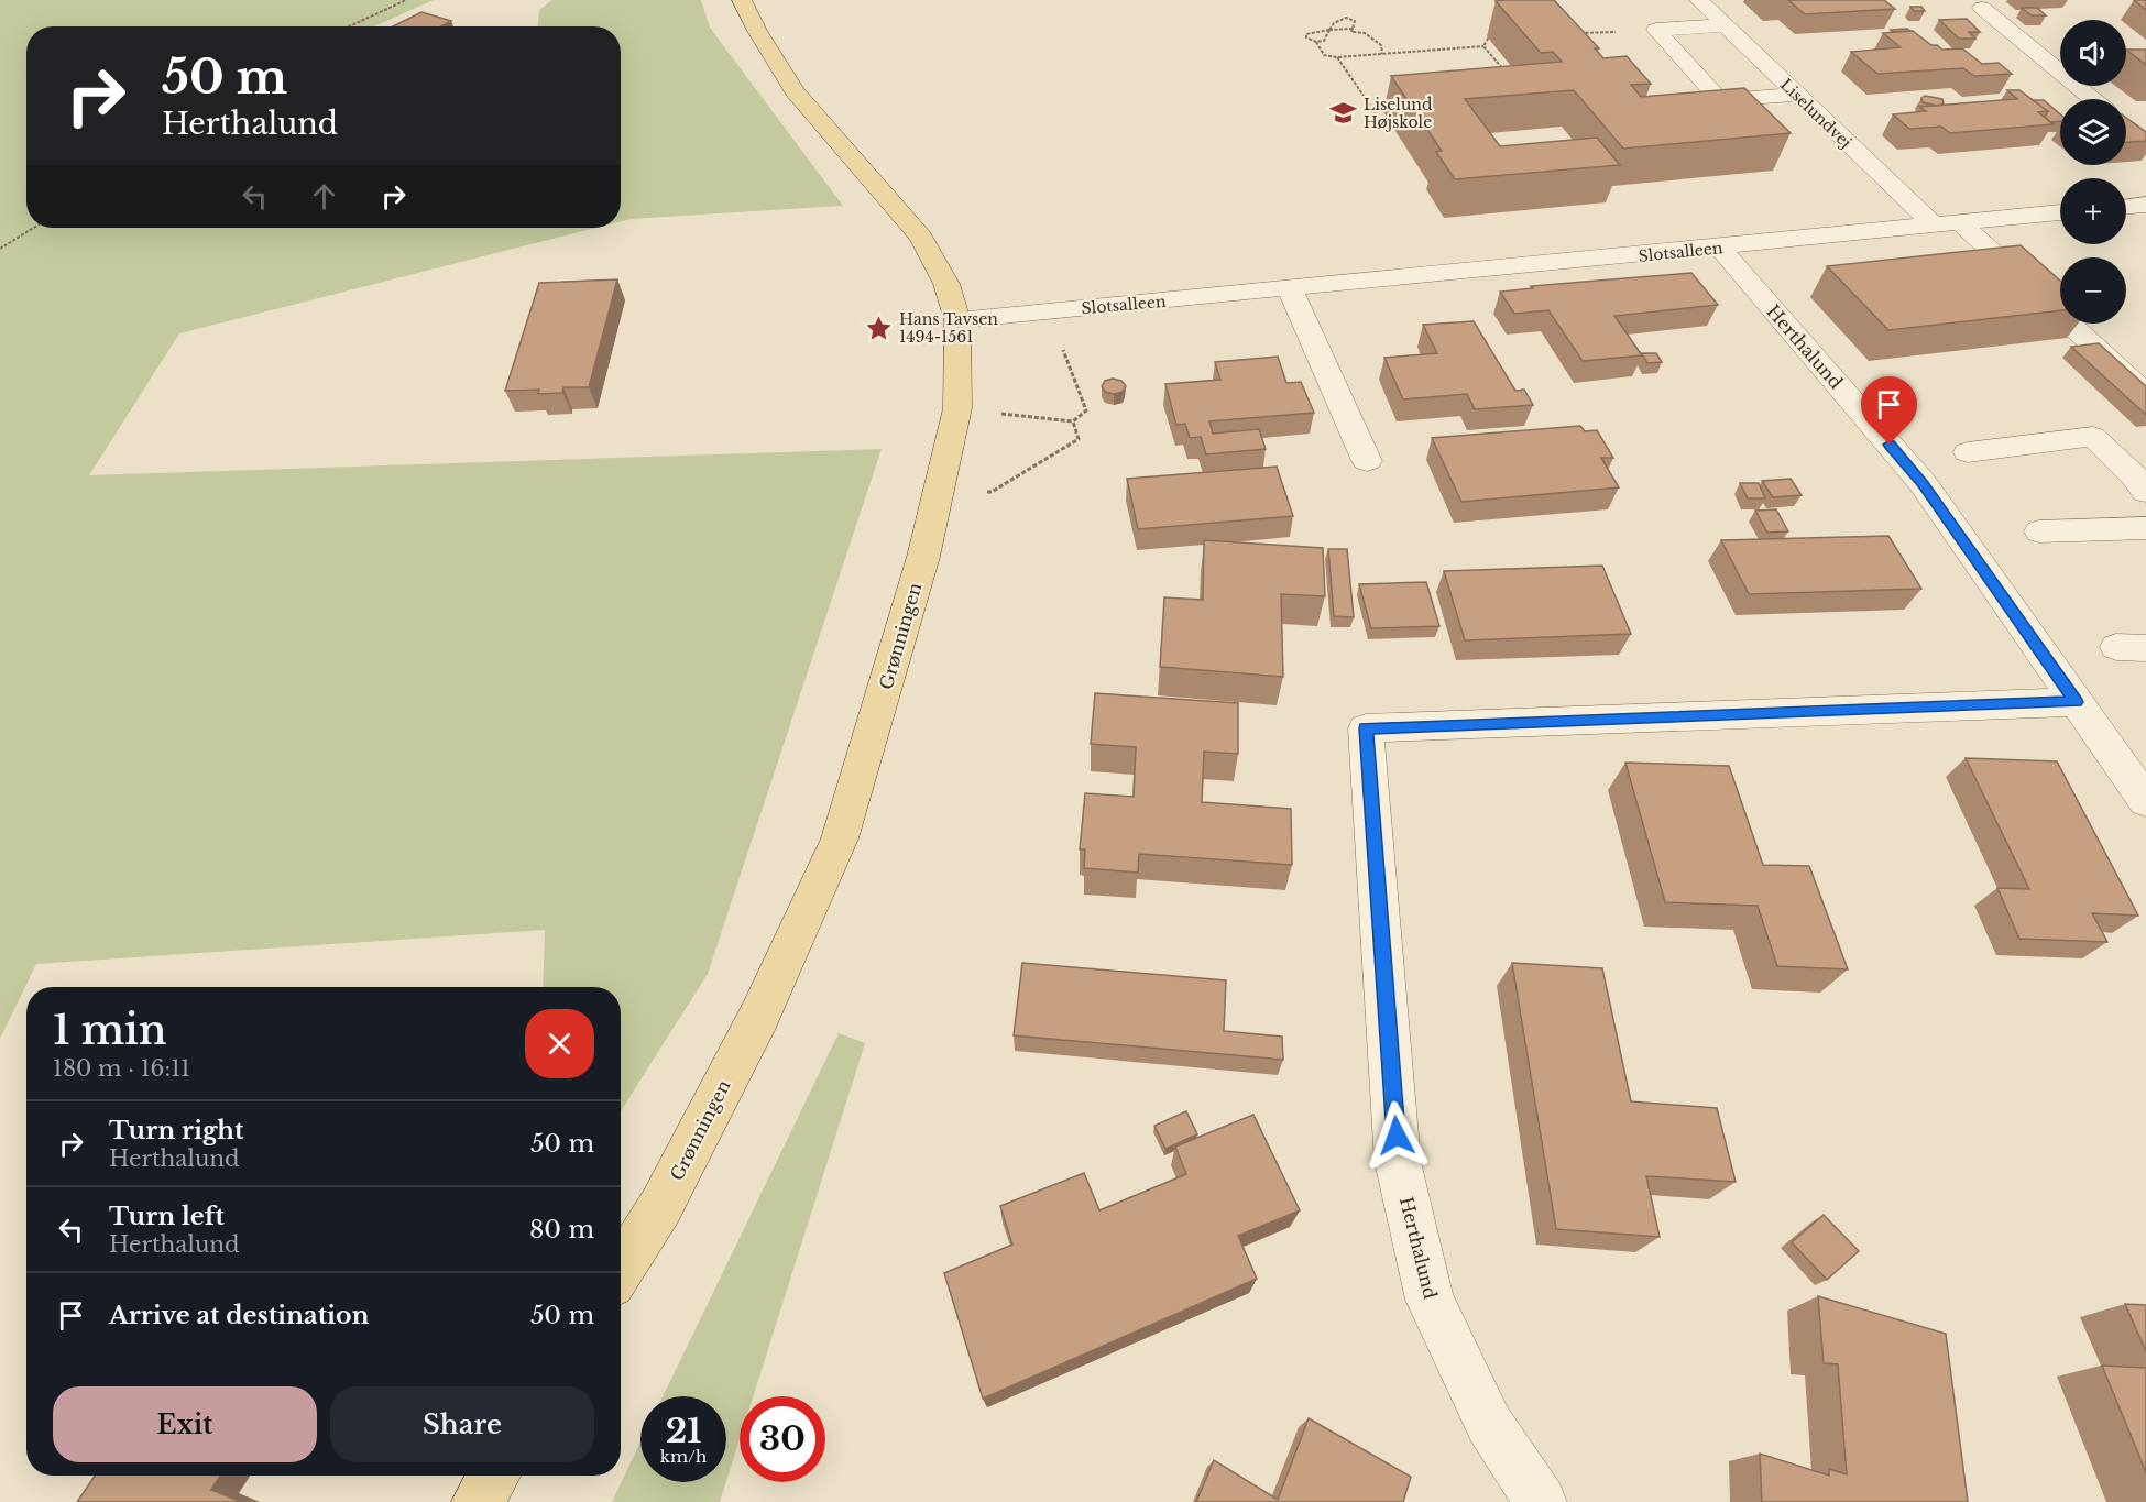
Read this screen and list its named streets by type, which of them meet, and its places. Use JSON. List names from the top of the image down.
{
  "streets": {
    "main road": ["Grønningen"],
    "street": ["Liselundvej", "Slotsalleen", "Herthalund"]
  },
  "crossings": [
    ["Liselundvej", "Slotsalleen"],
    ["Slotsalleen", "Herthalund"],
    ["Slotsalleen", "Grønningen"]
  ],
  "places": {
    "school or university": ["Liselund Højskole"],
    "place": ["Hans Tavsen 1494-1561"]
  },
  "page": {
    "map_buttons": ["+", "−"],
    "turn": ["50 m", "Herthalund"],
    "heading": ["1 min", "180 m · 16:11"],
    "list": [
      {
        "name": "Turn right",
        "note": "Herthalund",
        "value": "50 m"
      },
      {
        "name": "Turn left",
        "note": "Herthalund",
        "value": "80 m"
      },
      {
        "name": "Arrive at destination",
        "value": "50 m"
      }
    ],
    "buttons": ["Exit", "Share"],
    "speed": "21 km/h",
    "limit": "30"
  }
}
